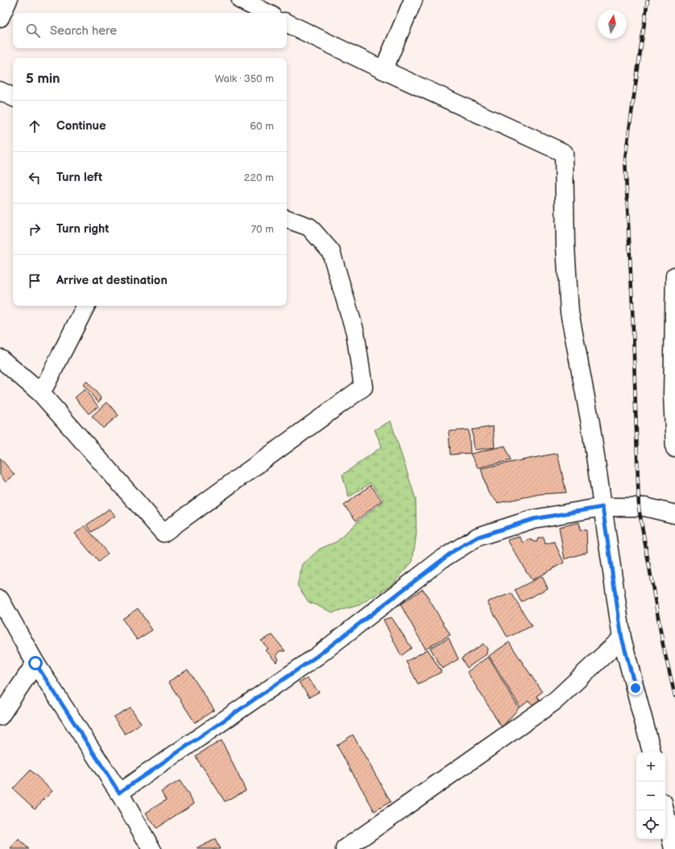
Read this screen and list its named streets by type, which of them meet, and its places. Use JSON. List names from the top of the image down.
{
  "north": "top",
  "page": {
    "search": "Search here",
    "heading": ["5 min", "Walk · 350 m"],
    "list": [
      ["Continue", "60 m"],
      ["Turn left", "220 m"],
      ["Turn right", "70 m"],
      "Arrive at destination"
    ],
    "map_buttons": ["+", "−"]
  }
}
